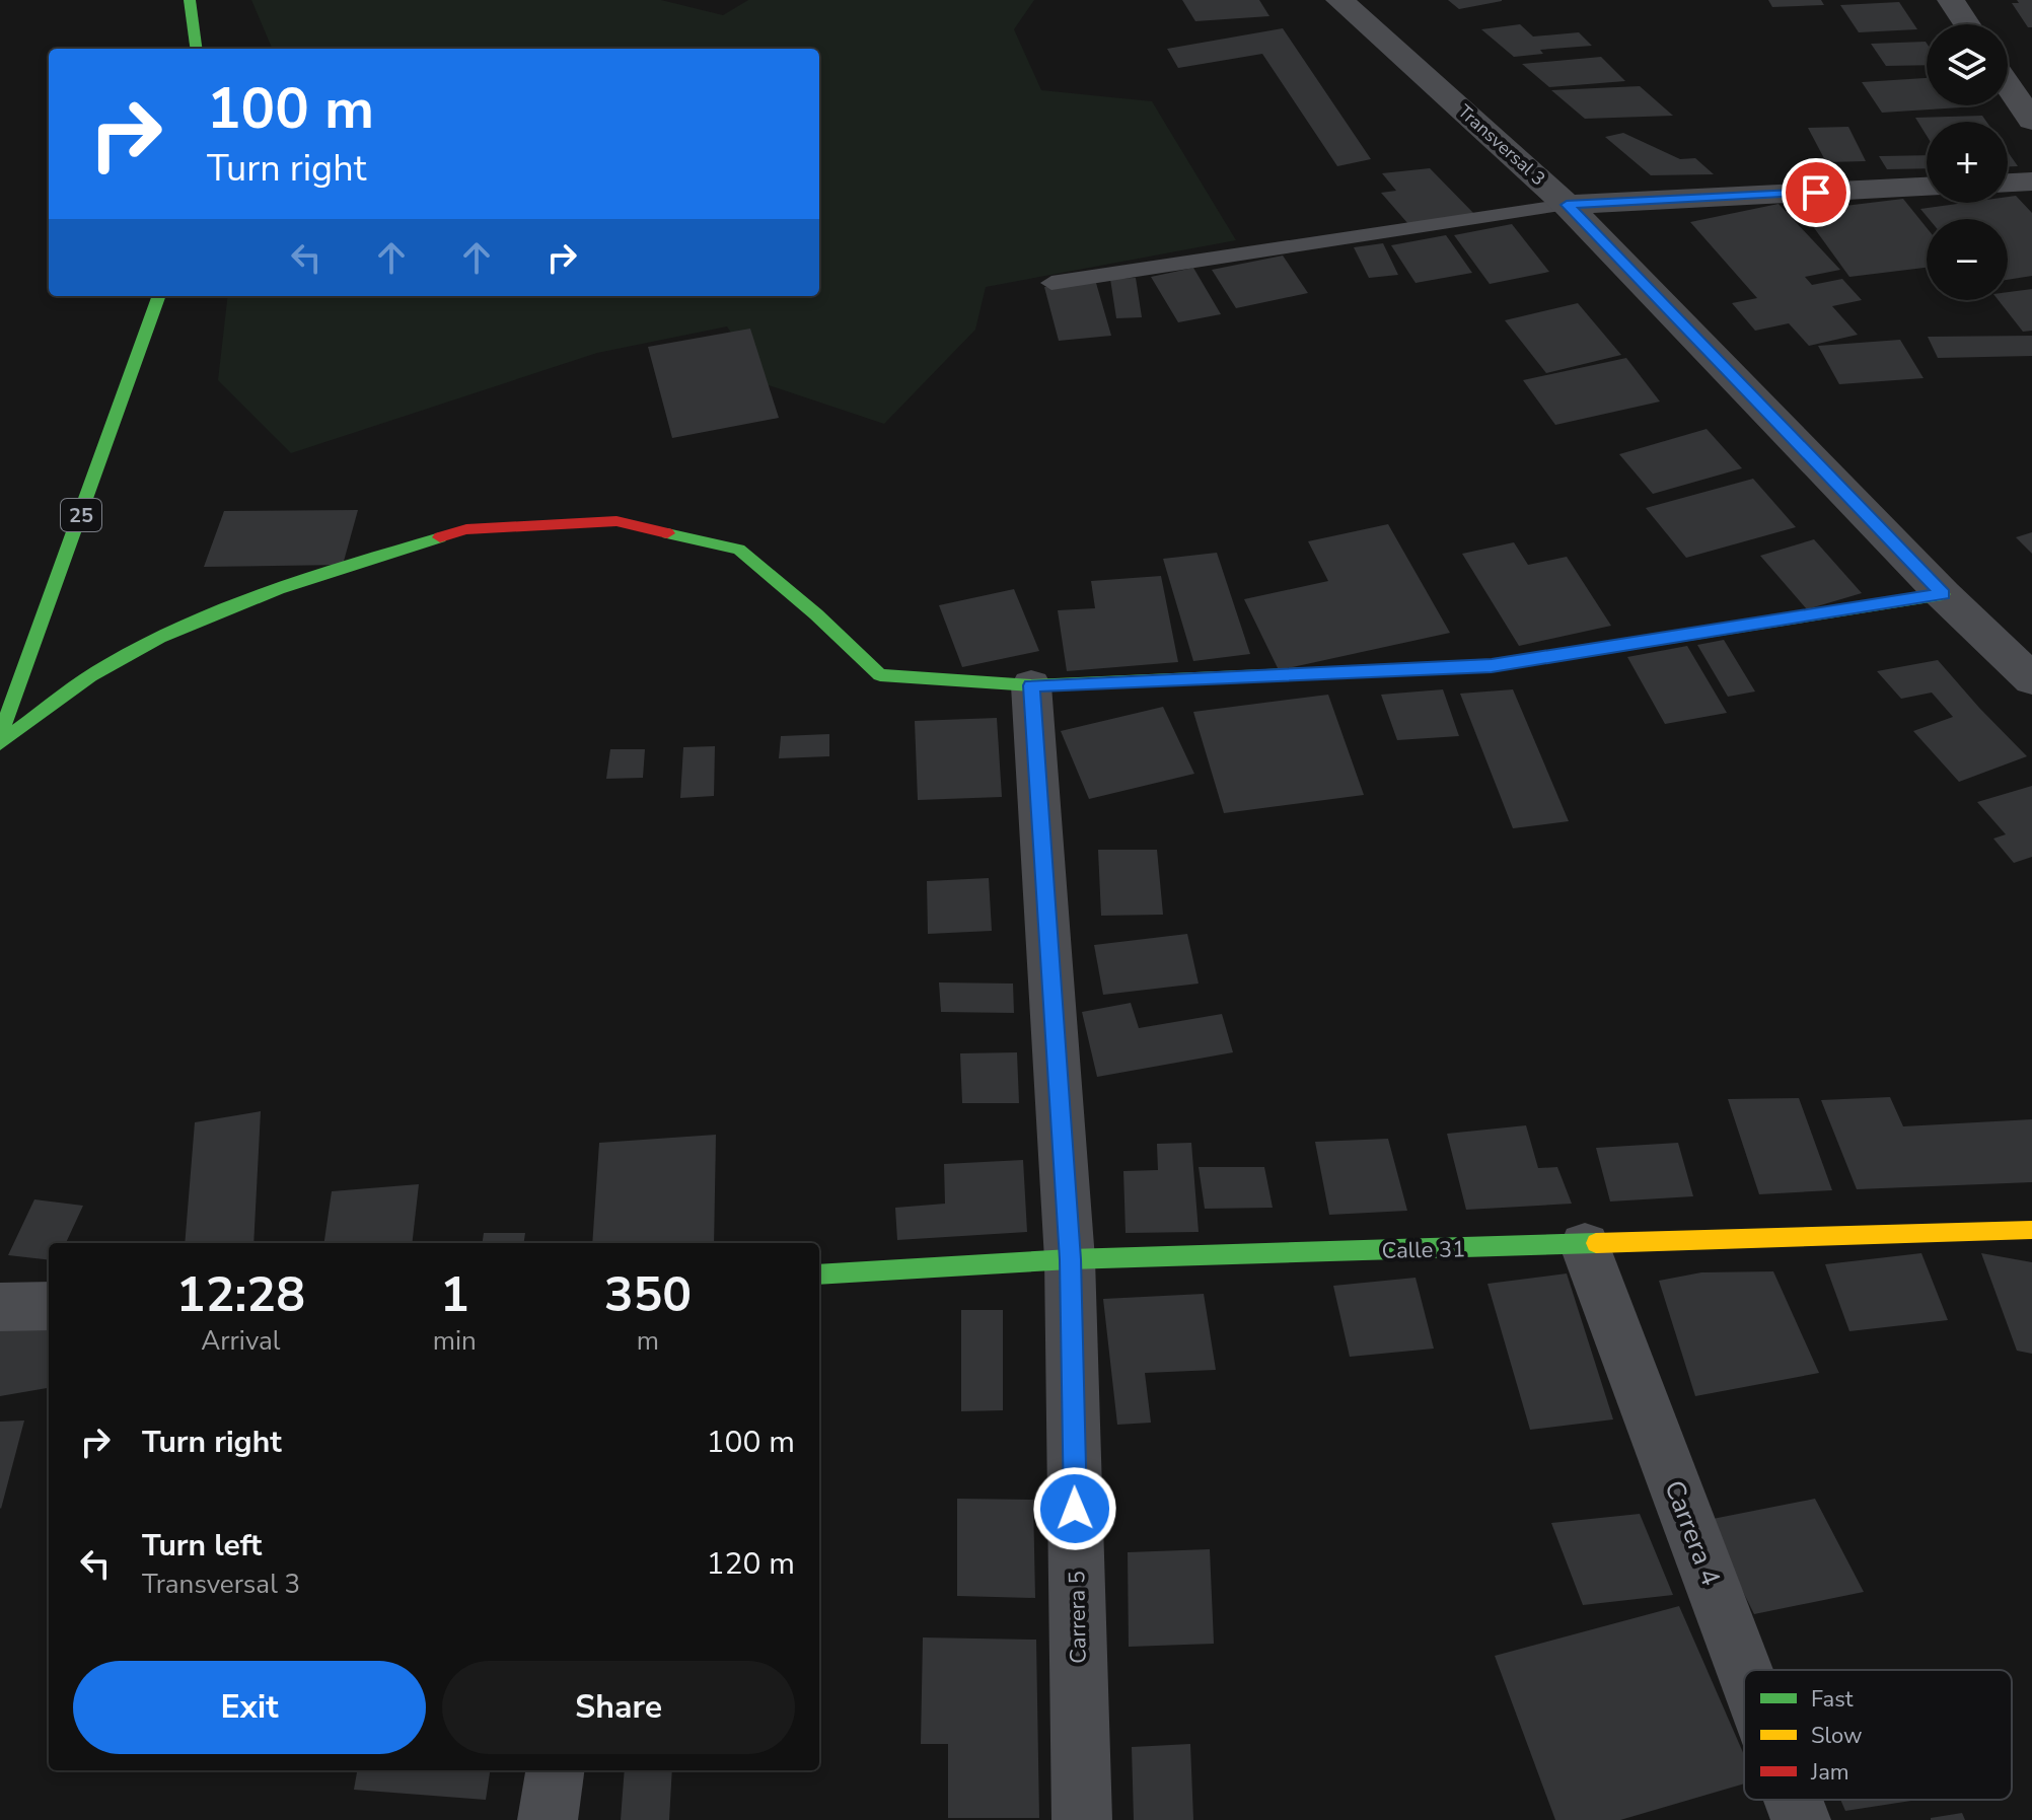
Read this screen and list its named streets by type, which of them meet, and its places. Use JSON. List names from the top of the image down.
{
  "streets": {
    "main road": ["25", "Calle 31"],
    "street": ["Transversal 3", "Carrera 4", "Carrera 5"]
  },
  "crossings": [
    ["Calle 31", "Carrera 4"],
    ["Calle 31", "Carrera 5"]
  ],
  "legend": ["Fast", "Slow", "Jam"],
  "page": {
    "map_buttons": ["+", "−"],
    "turn": ["100 m", "Turn right"],
    "eta": [
      "12:28",
      "Arrival",
      "1",
      "min",
      "350",
      "m"
    ],
    "list": [
      {
        "name": "Turn right",
        "value": "100 m"
      },
      {
        "name": "Turn left",
        "note": "Transversal 3",
        "value": "120 m"
      }
    ],
    "buttons": ["Exit", "Share"]
  }
}
